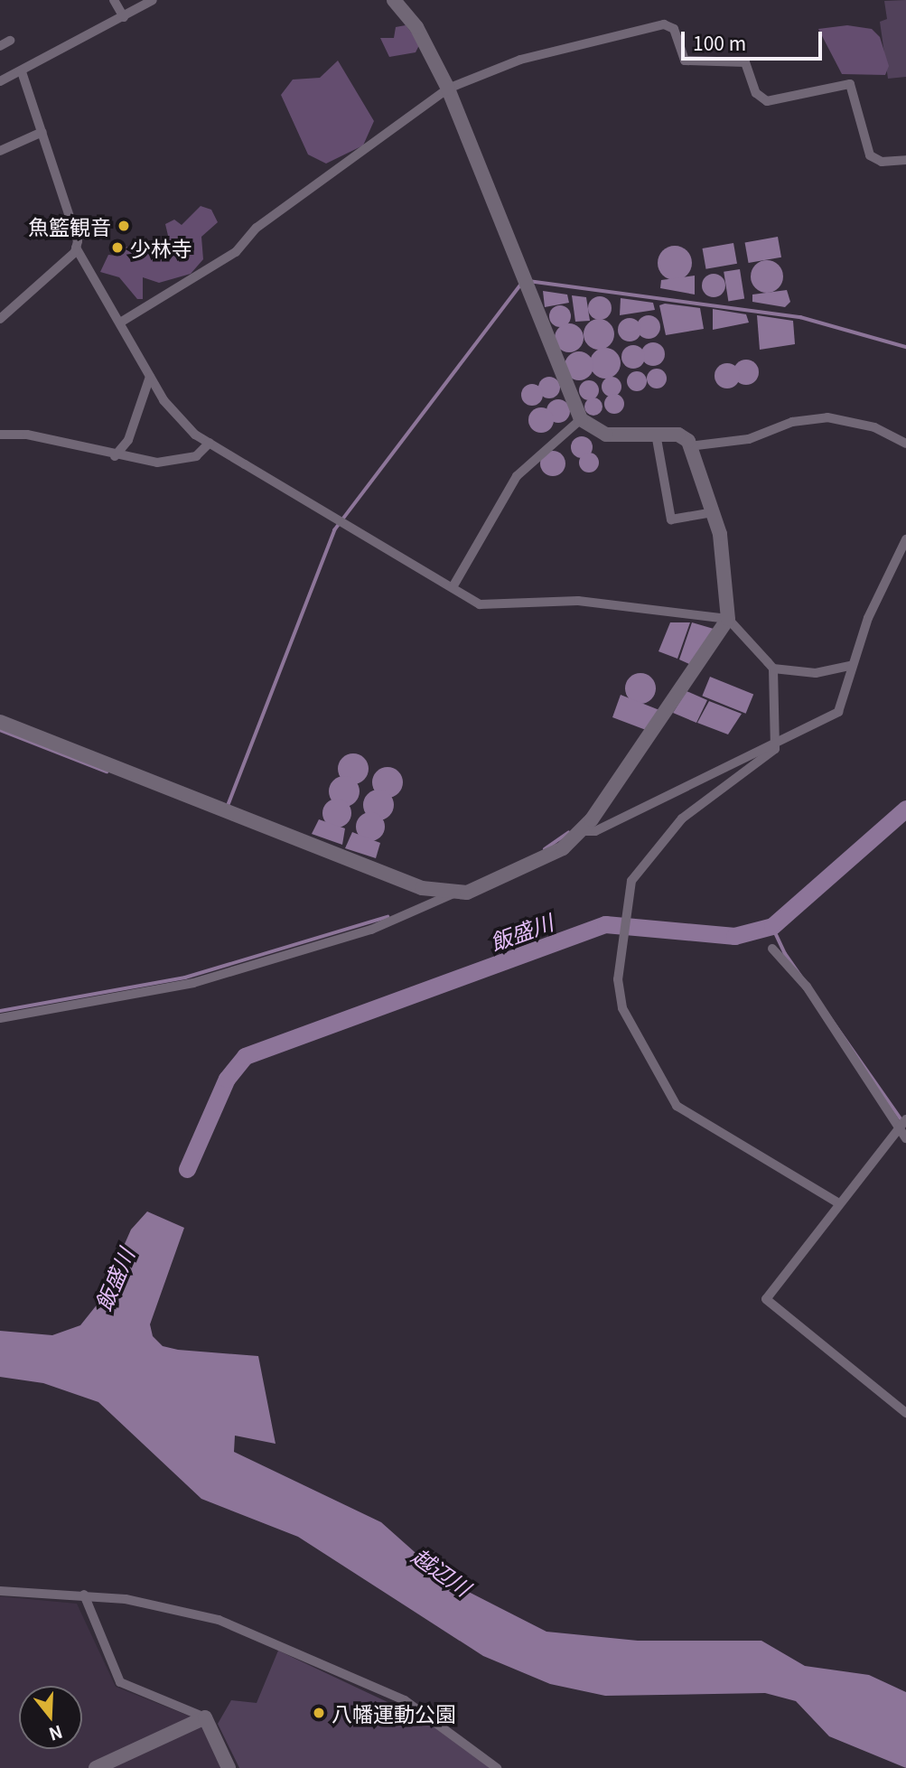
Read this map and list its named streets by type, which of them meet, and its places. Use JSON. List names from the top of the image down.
{
  "water": ["飯盛川", "越辺川"],
  "places": ["魚籃観音", "少林寺", "八幡運動公園"],
  "scale_bar": "100 m",
  "north": "bottom"
}
